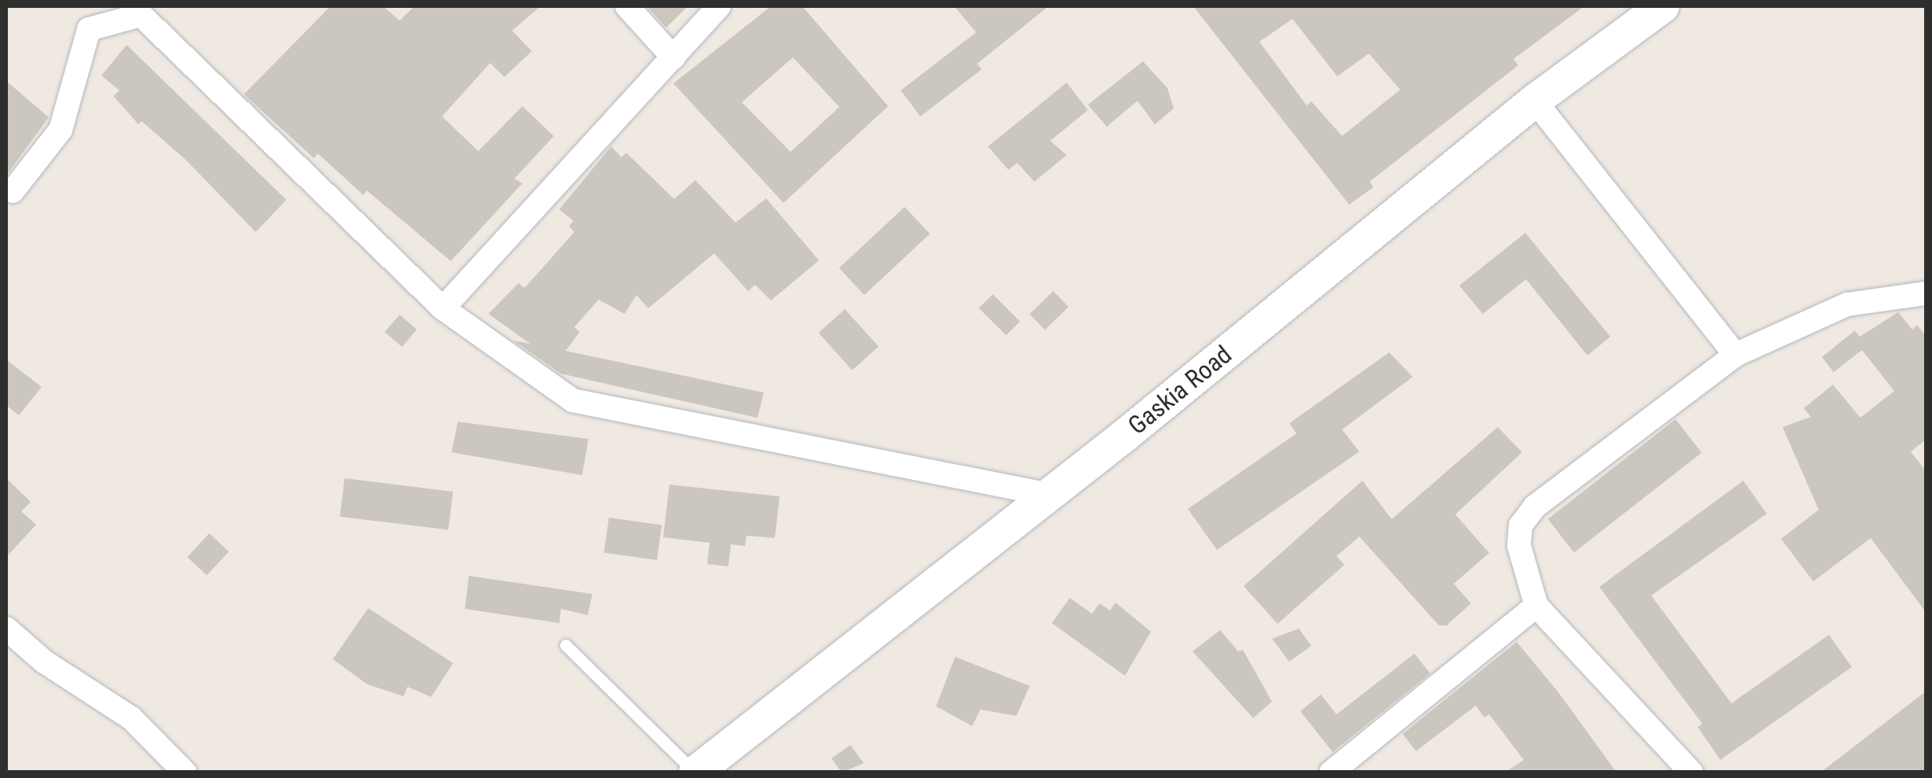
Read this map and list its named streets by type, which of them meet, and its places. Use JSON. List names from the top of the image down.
{
  "streets": {
    "main road": ["Gaskia Road"]
  }
}
